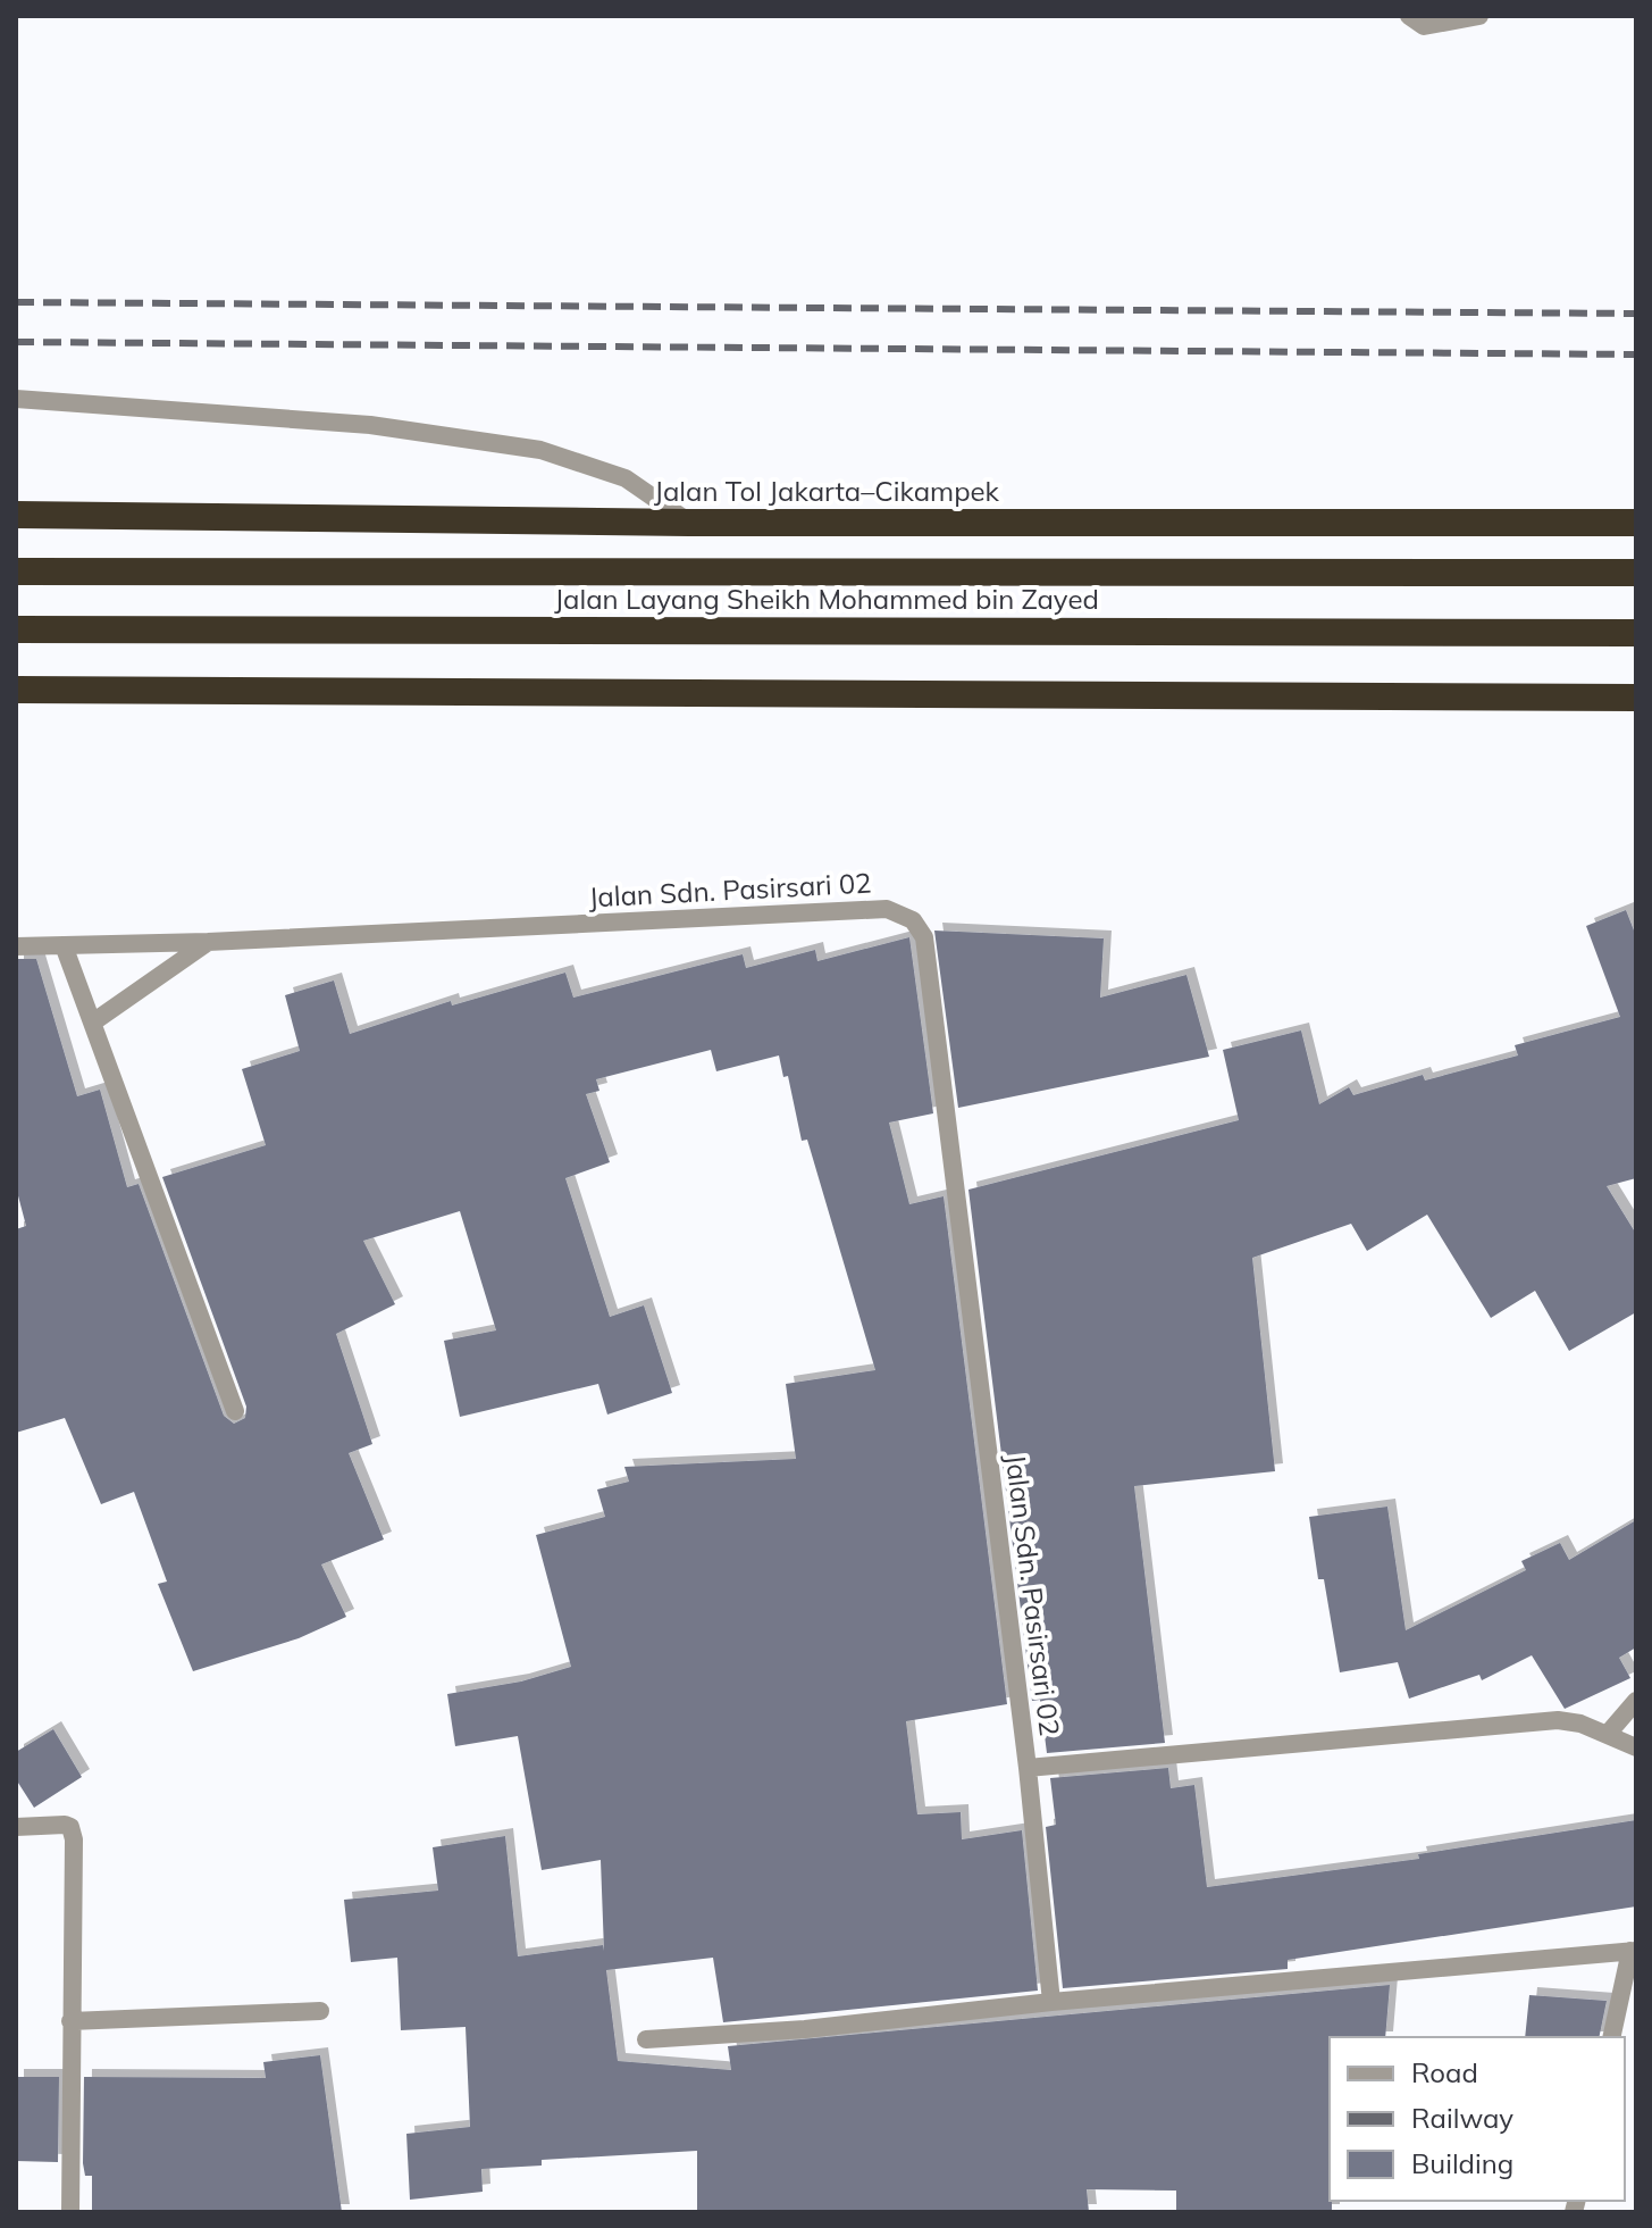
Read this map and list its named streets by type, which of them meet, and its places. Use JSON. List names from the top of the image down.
{
  "streets": {
    "highway": ["Jalan Tol Jakarta–Cikampek", "Jalan Layang Sheikh Mohammed bin Zayed"],
    "street": ["Jalan Sdn. Pasirsari 02"]
  },
  "legend": ["Road", "Railway", "Building"]
}
